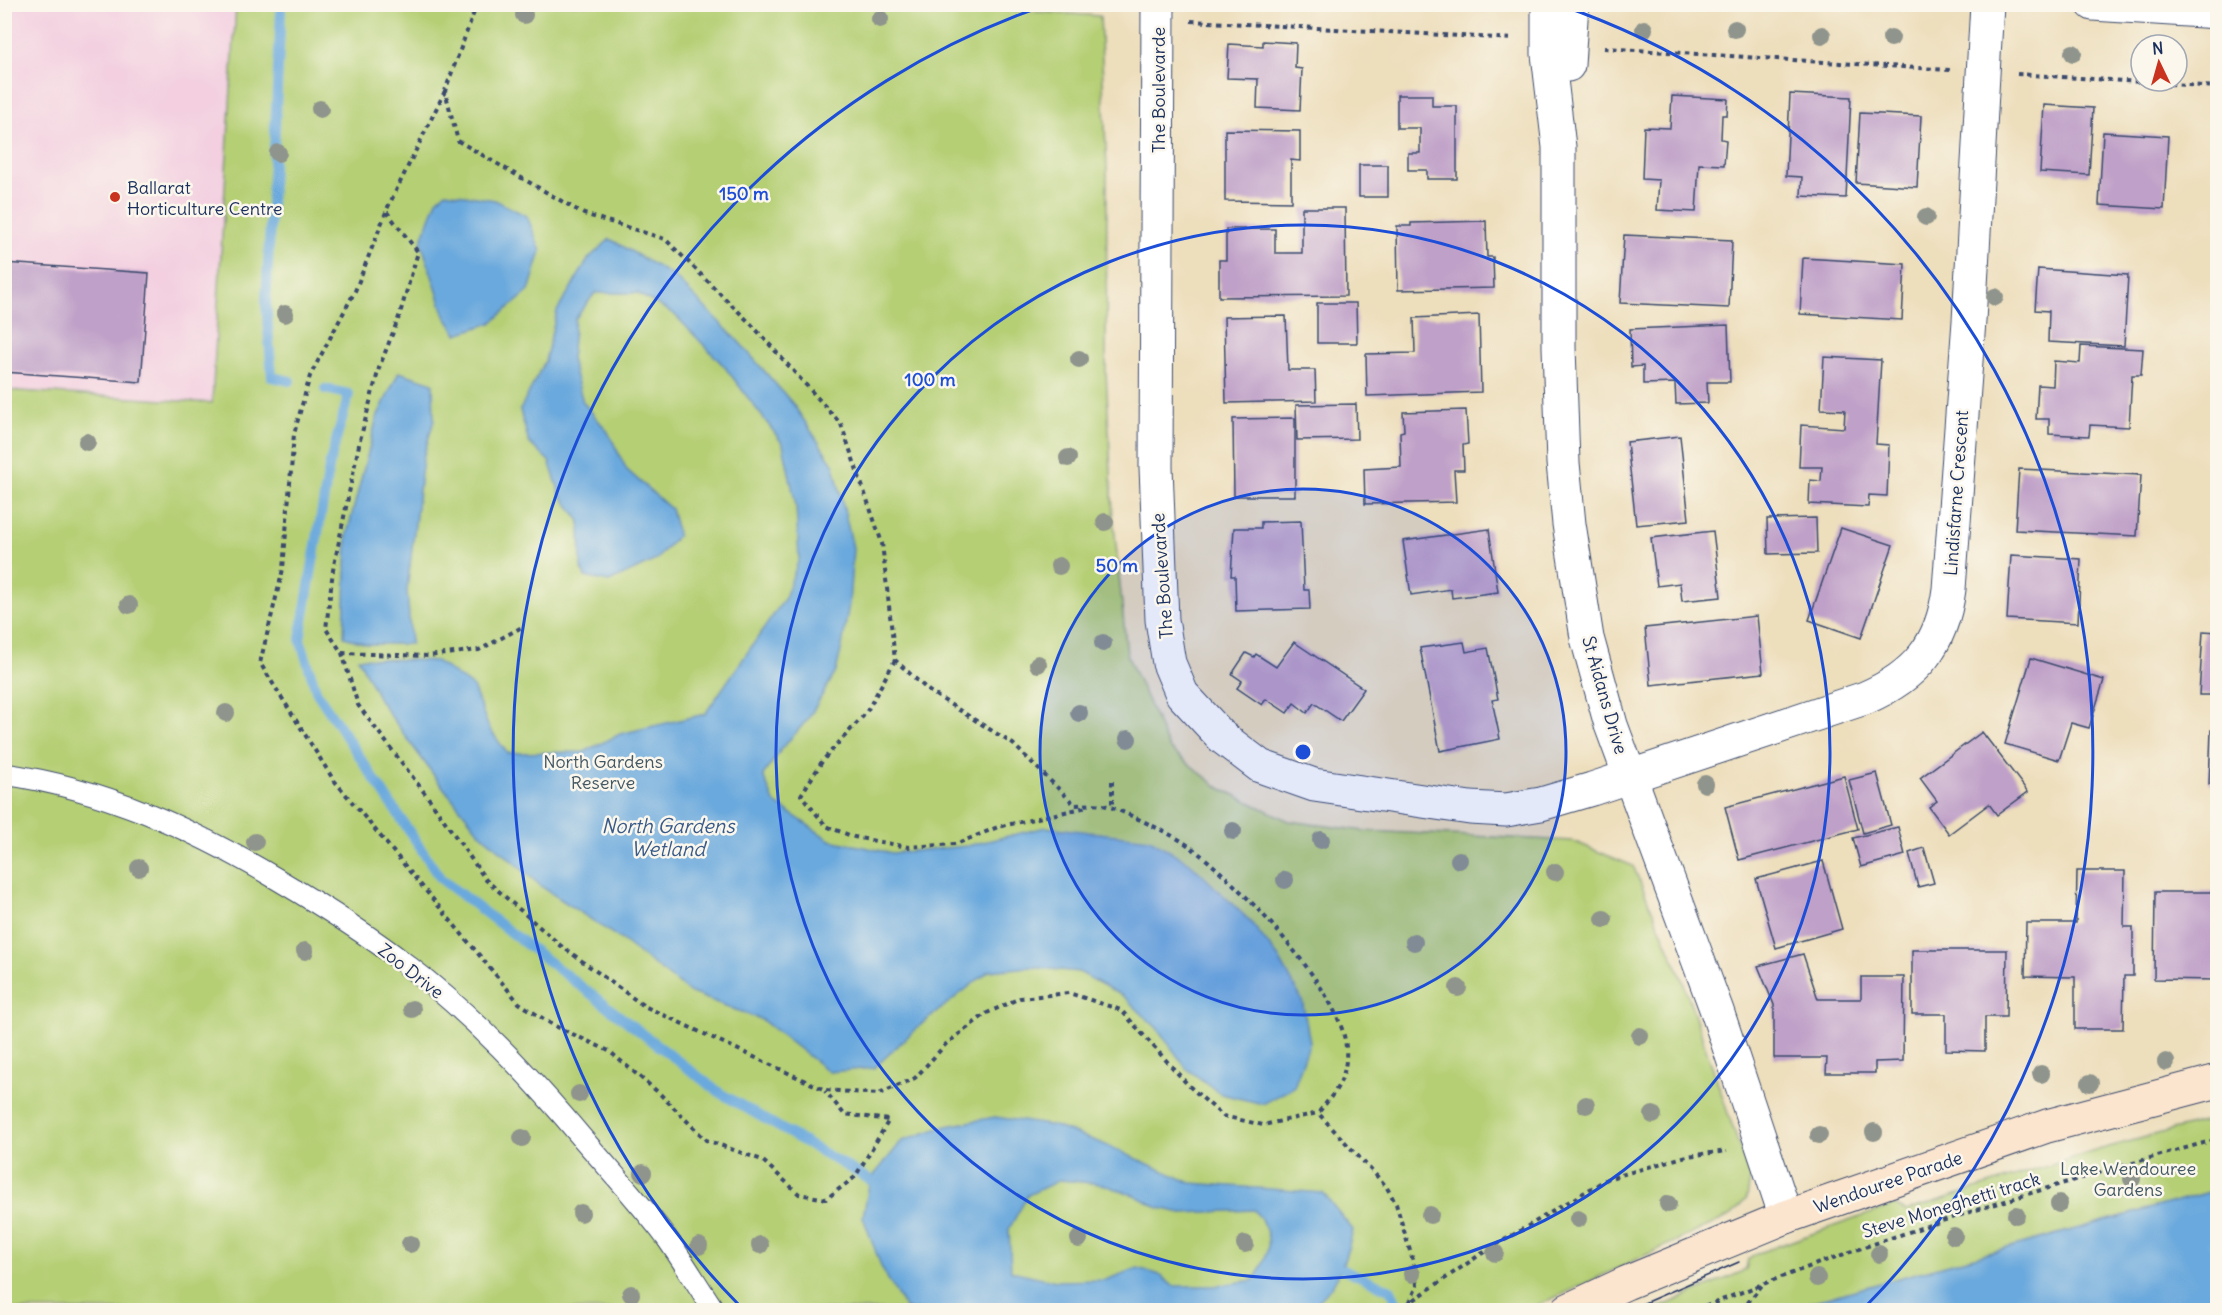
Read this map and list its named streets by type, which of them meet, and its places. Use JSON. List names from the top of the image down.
{
  "streets": {
    "street": [
      "The Boulevarde",
      "Lindisfarne Crescent",
      "St Aidans Drive",
      "Wendouree Parade"
    ],
    "lane": ["Zoo Drive"],
    "path": ["Steve Moneghetti track"]
  },
  "crossings": [
    ["The Boulevarde", "Lindisfarne Crescent"],
    ["The Boulevarde", "St Aidans Drive"],
    ["Lindisfarne Crescent", "St Aidans Drive"],
    ["St Aidans Drive", "Wendouree Parade"]
  ],
  "water": ["North Gardens Wetland"],
  "parks": ["North Gardens Reserve", "Lake Wendouree Gardens"],
  "places": ["Ballarat Horticulture Centre"],
  "north": "top",
  "rings": ["150 m", "100 m", "50 m"]
}
